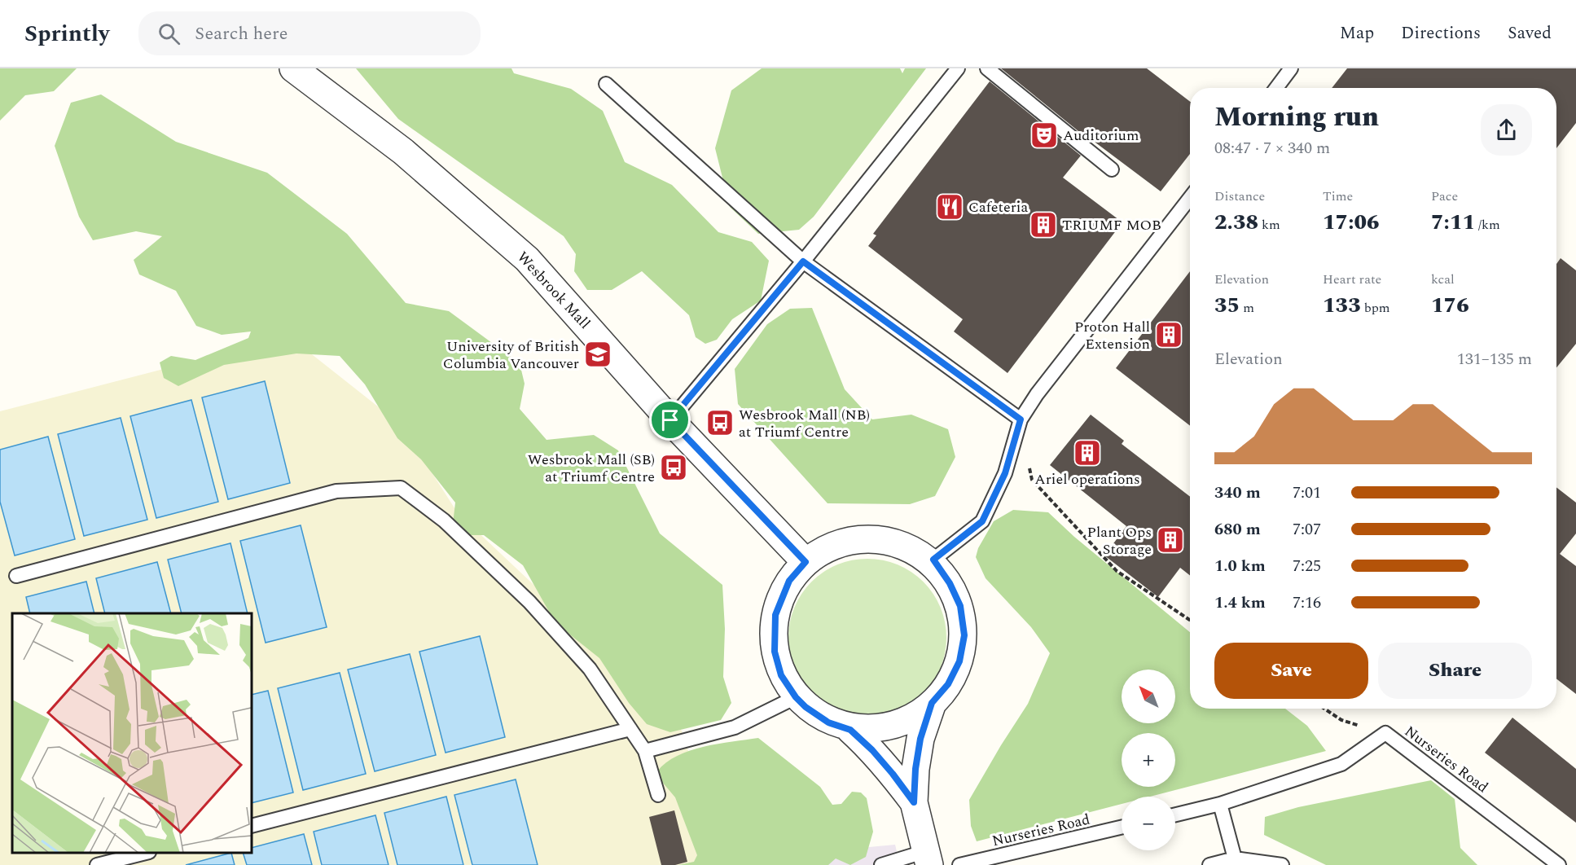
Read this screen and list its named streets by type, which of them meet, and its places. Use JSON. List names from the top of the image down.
{
  "streets": {
    "street": ["Wesbrook Mall"],
    "lane": ["Nurseries Road"]
  },
  "places": {
    "theatre": ["Auditorium"],
    "restaurant": ["Cafeteria"],
    "building": [
      "TRIUMF MOB",
      "Proton Hall Extension",
      "Ariel operations",
      "Plant Ops Storage"
    ],
    "school or university": ["University of British Columbia Vancouver"],
    "bus stop": ["Wesbrook Mall (NB) at Triumf Centre", "Wesbrook Mall (SB) at Triumf Centre"]
  },
  "north": "top left",
  "page": {
    "header": "Sprintly",
    "search": "Search here",
    "nav": ["Map", "Directions", "Saved"],
    "heading": ["Morning run", "08:47 · 7 × 340 m"],
    "stats": [
      ["Distance", "2.38 km"],
      ["Time", "17:06"],
      ["Pace", "7:11 /km"],
      ["Elevation", "35 m"],
      ["Heart rate", "133 bpm"],
      ["kcal", "176"]
    ],
    "chart": ["Elevation", "131–135 m"],
    "list": [
      {
        "name": "340 m",
        "note": "7:01"
      },
      {
        "name": "680 m",
        "note": "7:07"
      },
      {
        "name": "1.0 km",
        "note": "7:25"
      },
      {
        "name": "1.4 km",
        "note": "7:16"
      }
    ],
    "buttons": ["Save", "Share"],
    "map_buttons": ["+", "−"]
  }
}
